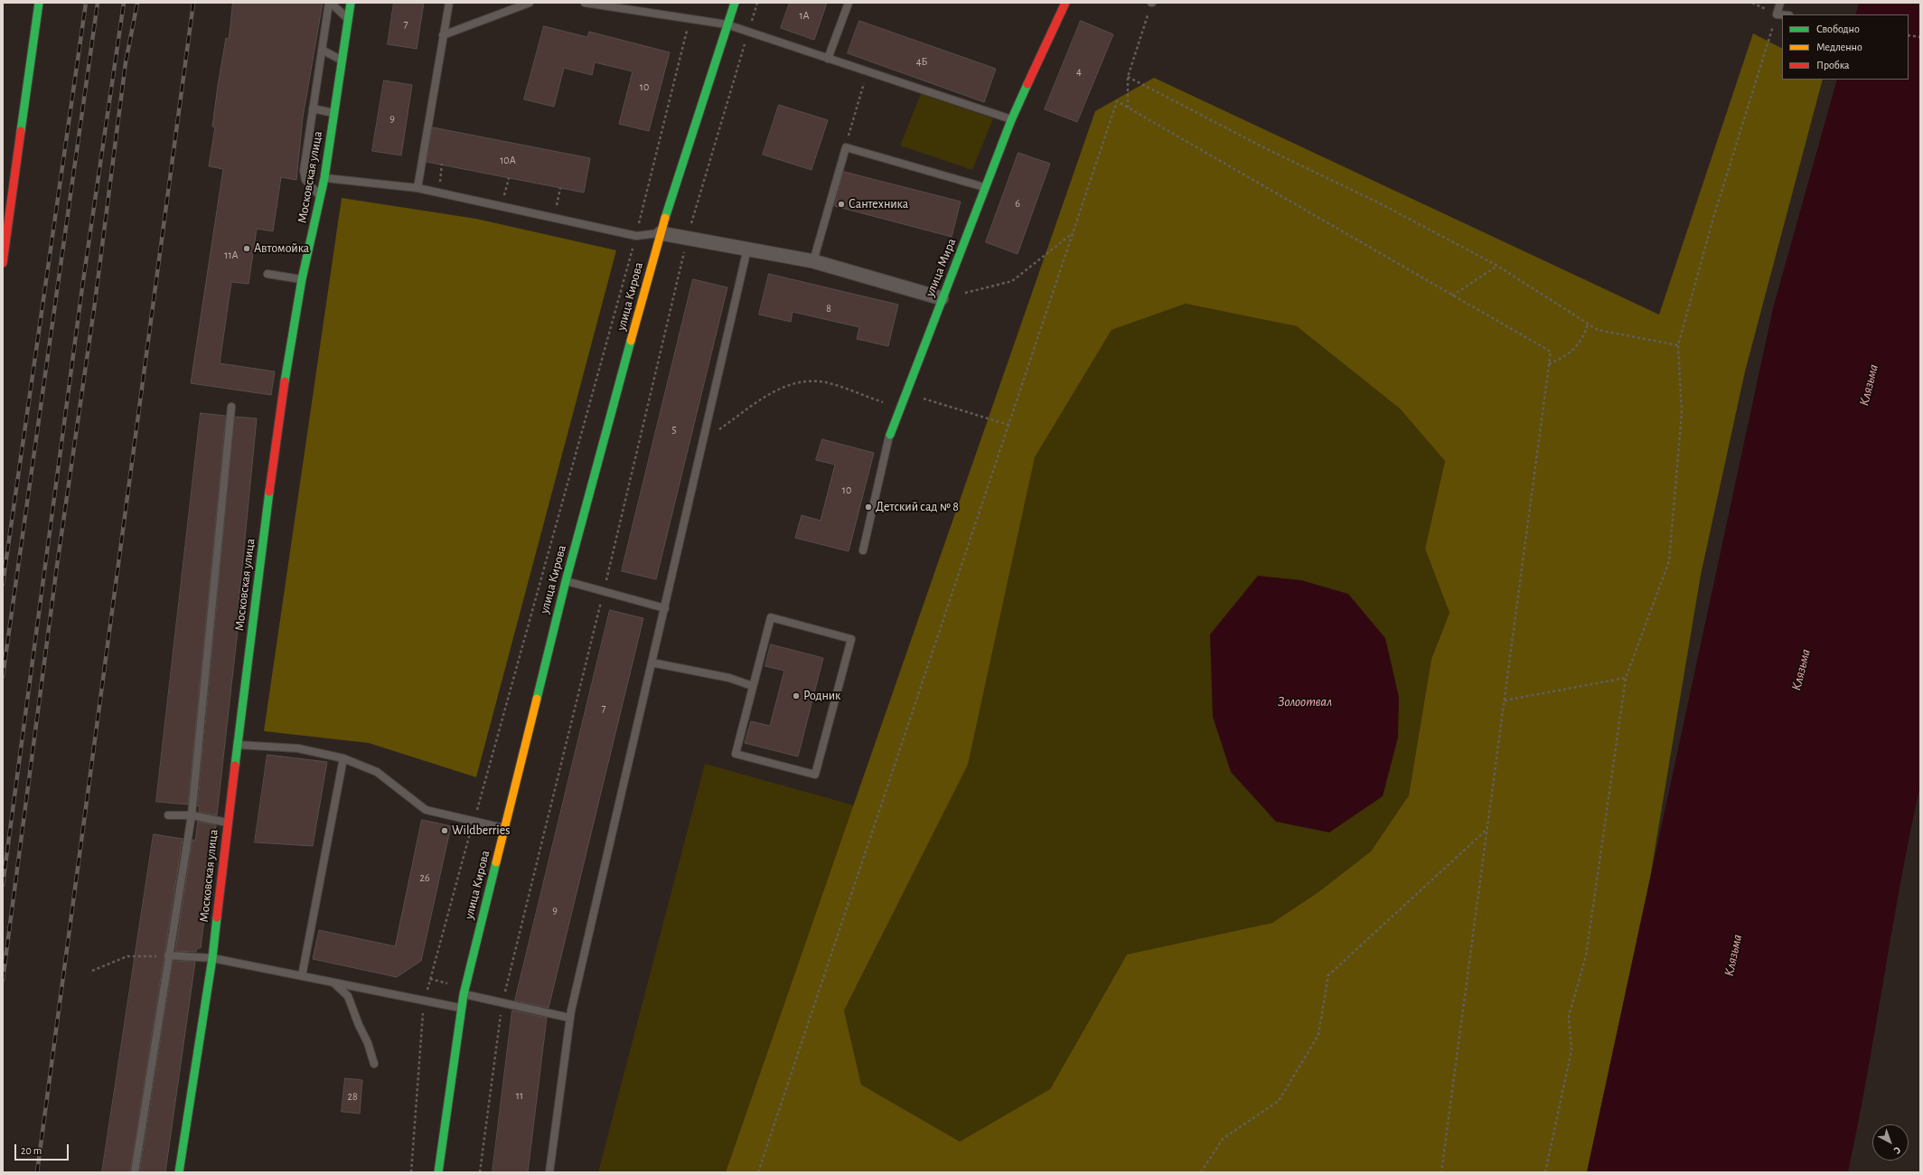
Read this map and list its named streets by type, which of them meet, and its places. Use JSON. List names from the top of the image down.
{
  "streets": {
    "street": ["Московская улица", "улица Мира", "улица Кирова"]
  },
  "water": ["Клязьма", "Золоотвал"],
  "places": [
    "Сантехника",
    "Автомойка",
    "Детский сад № 8",
    "Родник",
    "Wildberries"
  ],
  "house_numbers": [
    "1А",
    "7",
    "4Б",
    "4",
    "10",
    "9",
    "10А",
    "6",
    "11А",
    "8",
    "5",
    "10",
    "7",
    "26",
    "9",
    "11",
    "28"
  ],
  "legend": ["Свободно", "Медленно", "Пробка"],
  "scale_bar": "20 m",
  "north": "bottom right"
}
